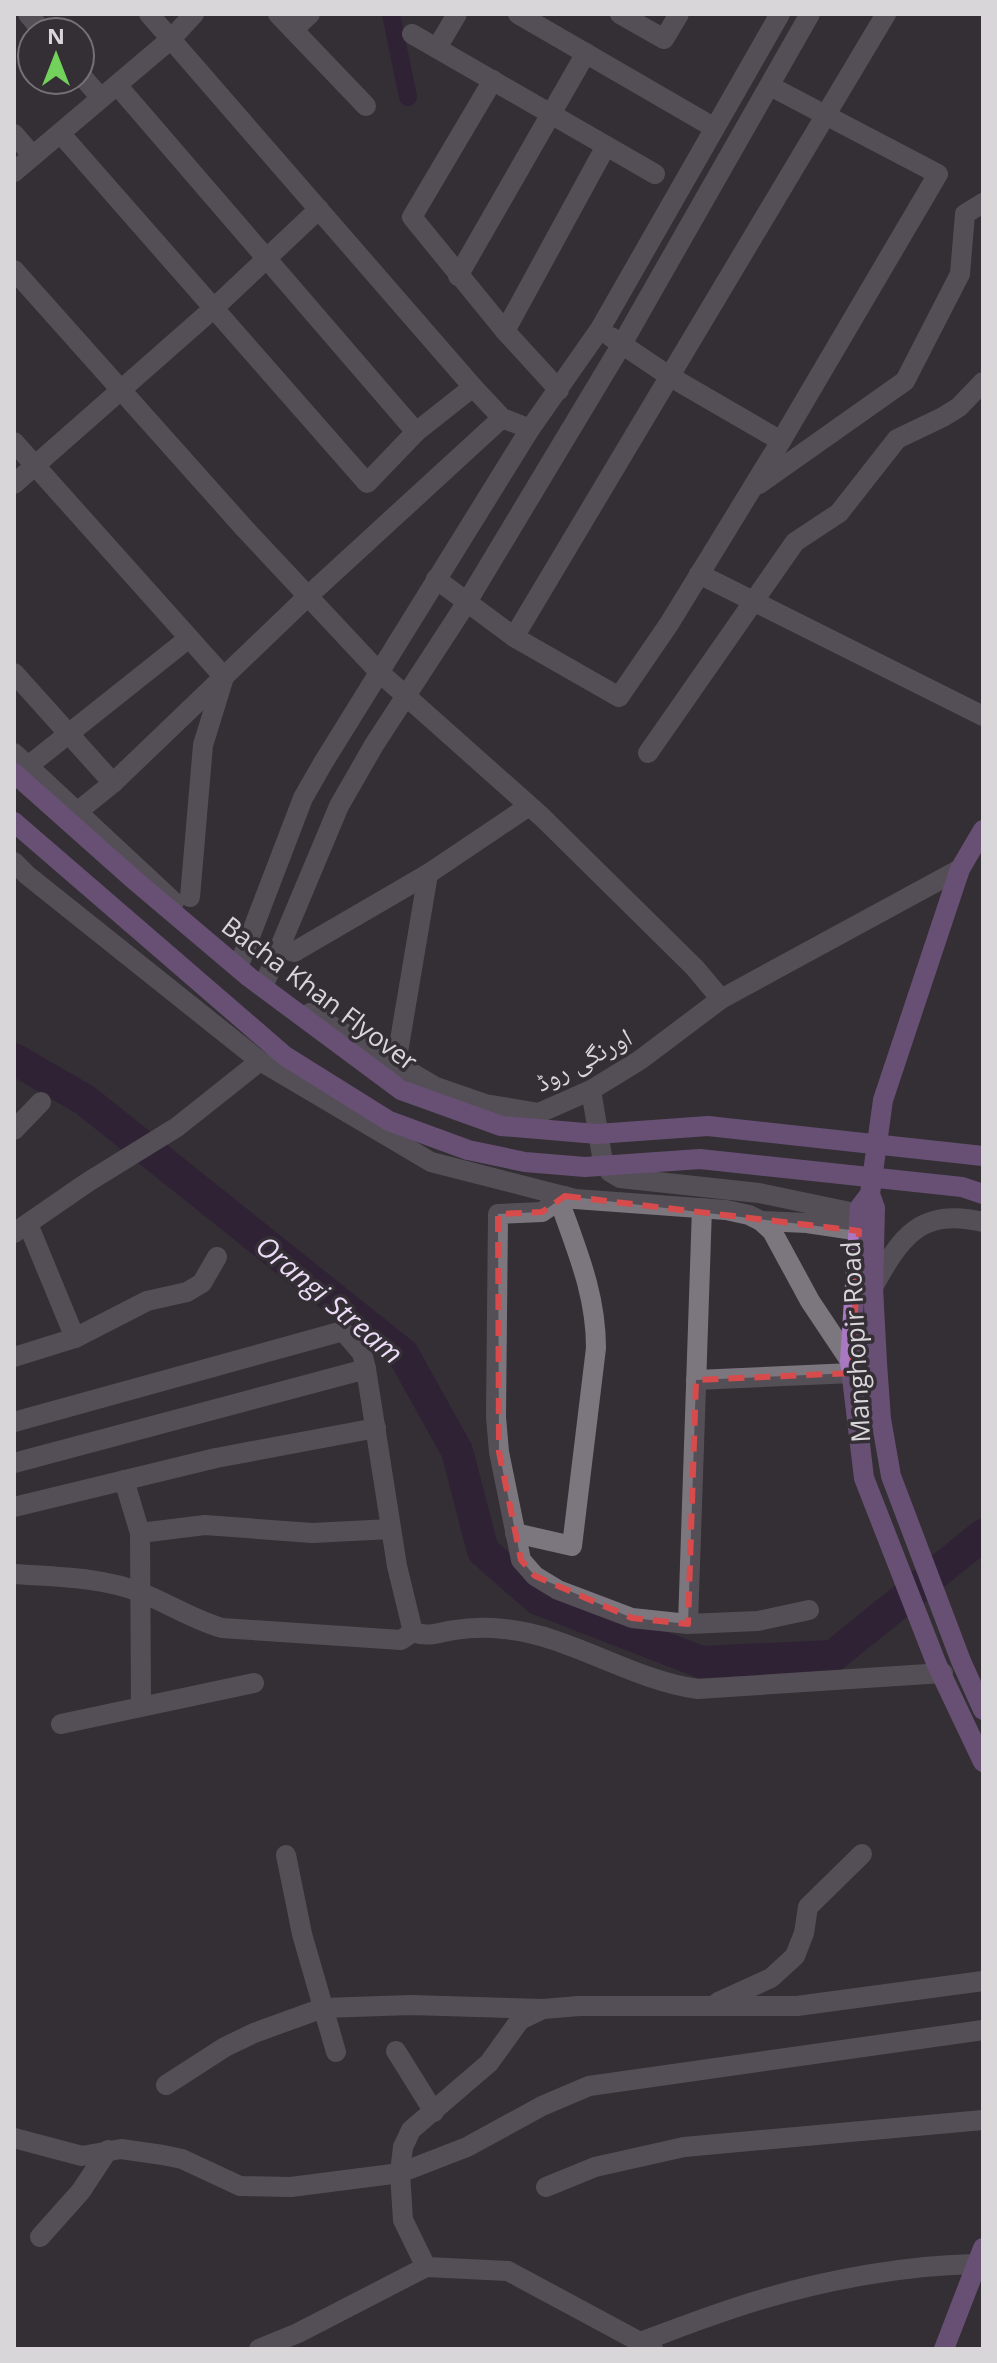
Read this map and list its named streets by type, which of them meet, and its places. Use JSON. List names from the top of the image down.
{
  "streets": {
    "main road": ["Bacha Khan Flyover", "Manghopir Road"],
    "street": ["اورنگی روڈ"]
  },
  "crossings": [
    ["Bacha Khan Flyover", "اورنگی روڈ"],
    ["اورنگی روڈ", "Manghopir Road"]
  ],
  "water": ["Orangi Stream"],
  "north": "top"
}
